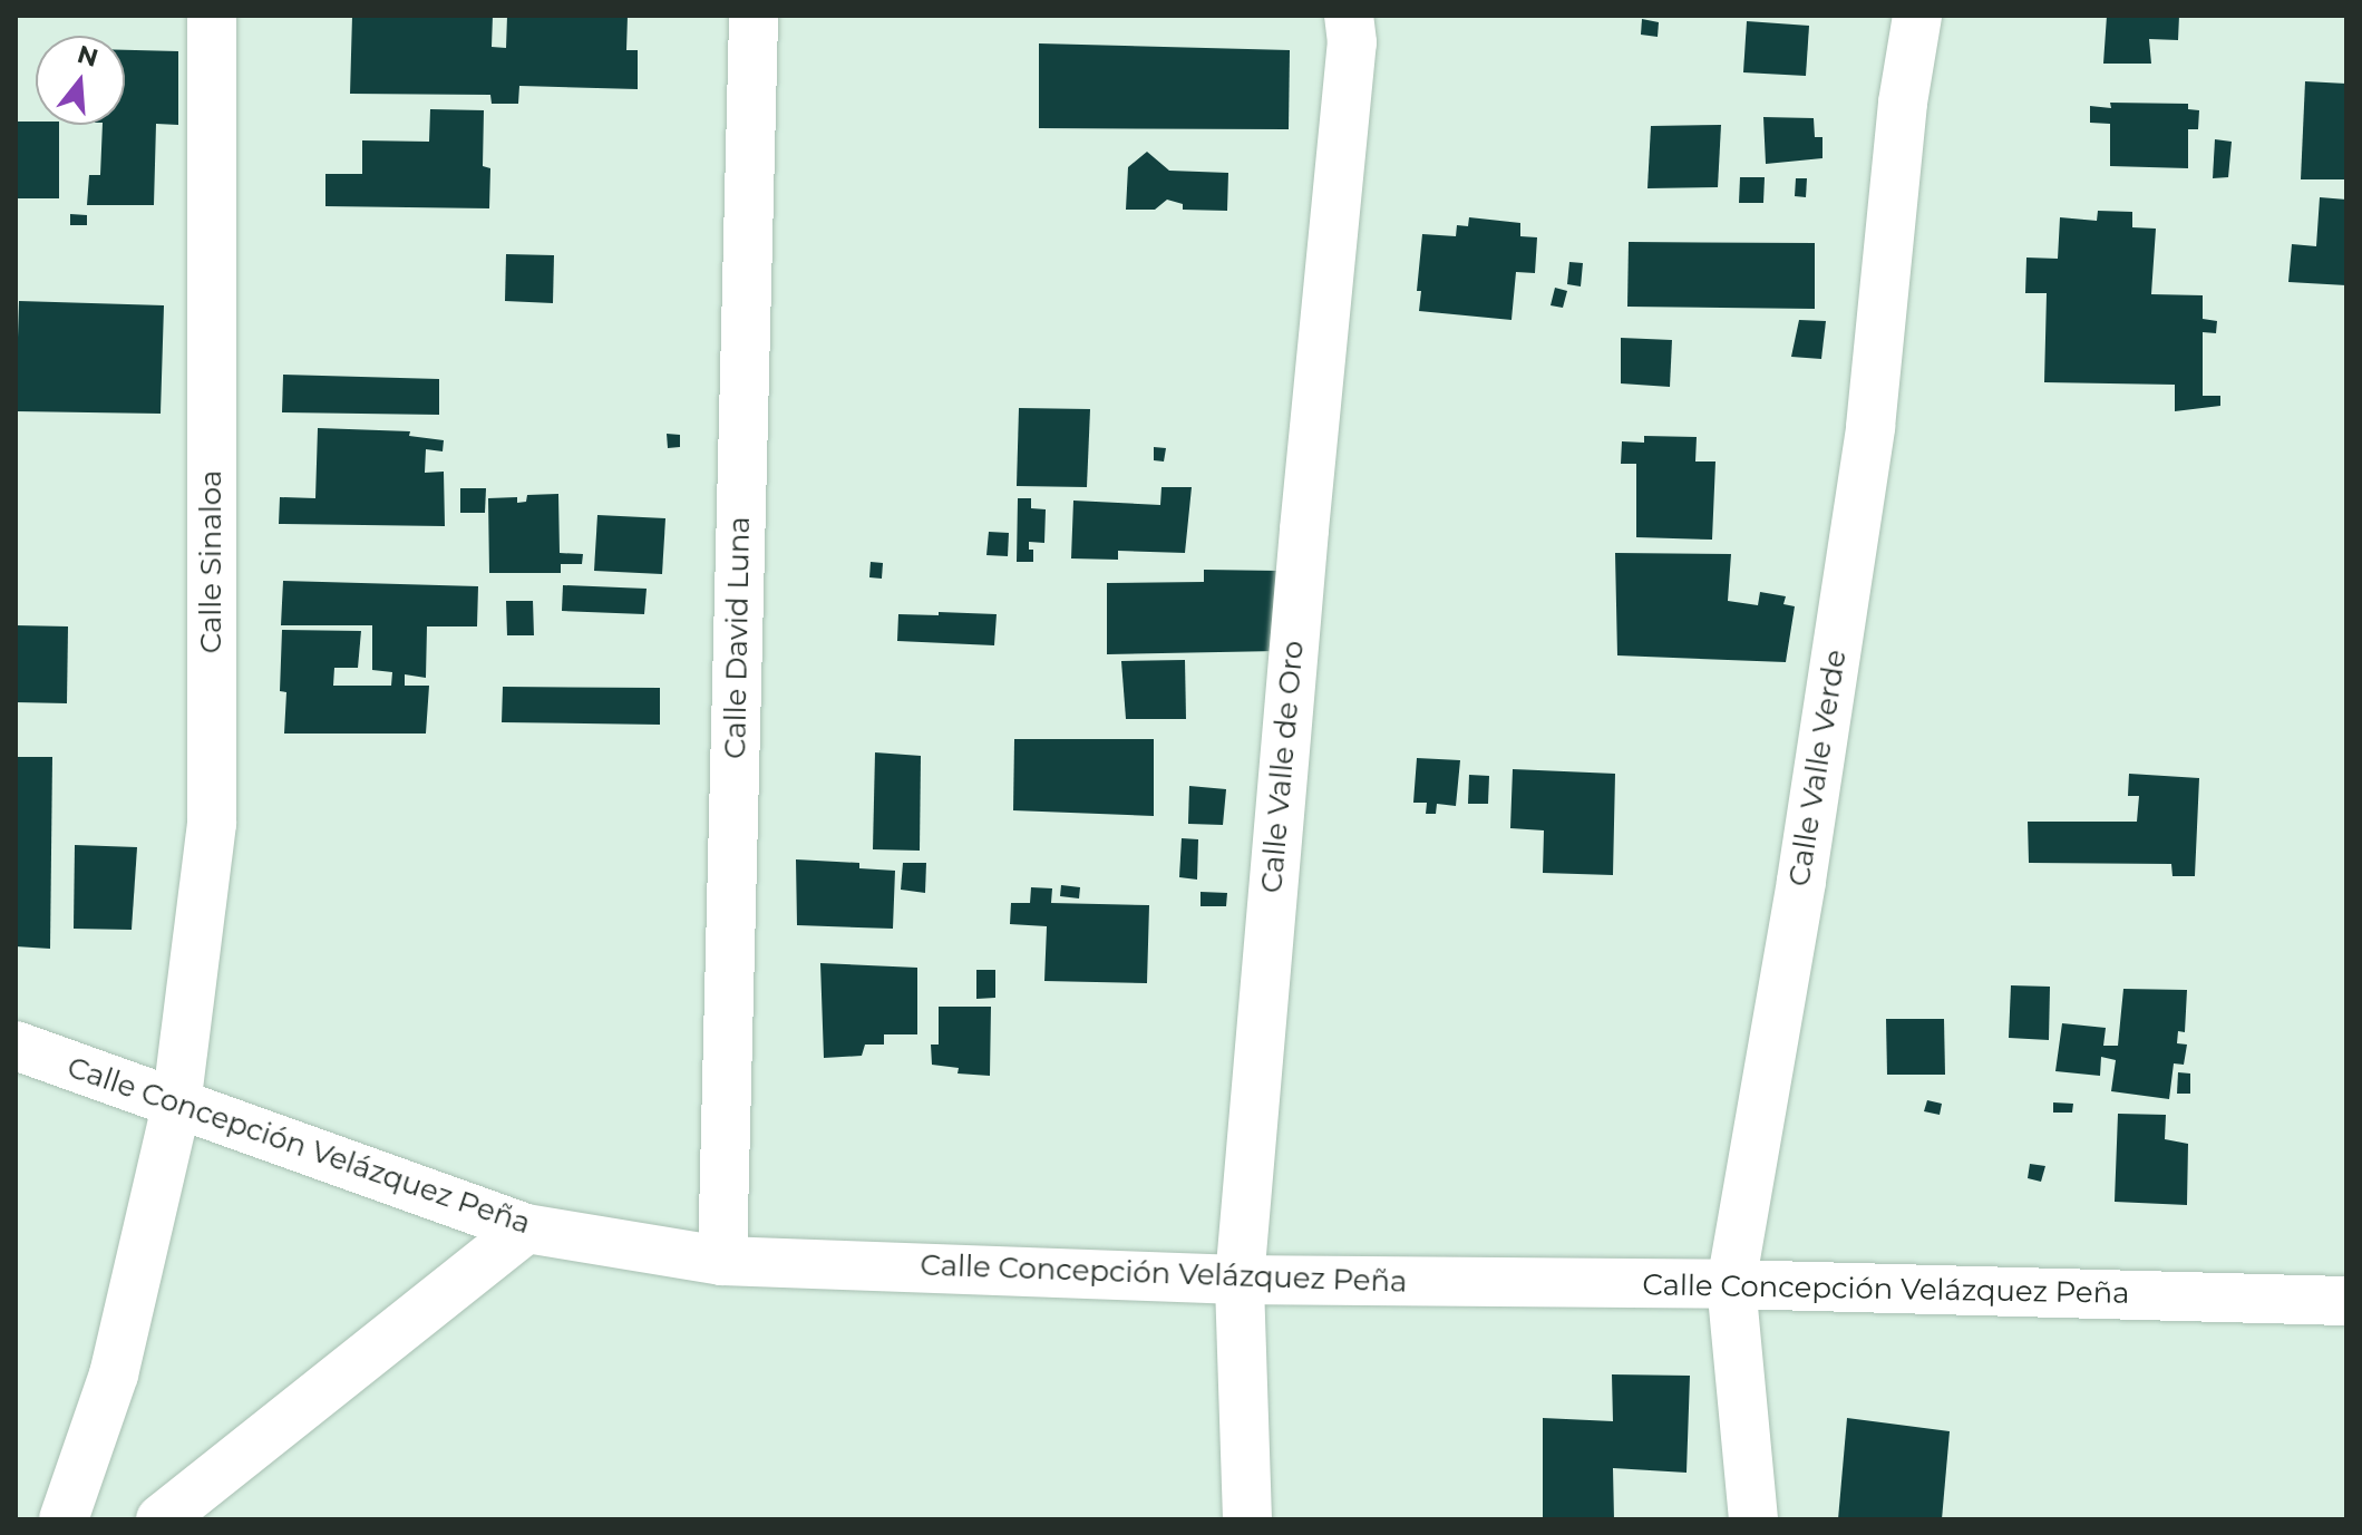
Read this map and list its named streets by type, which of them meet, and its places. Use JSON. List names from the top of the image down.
{
  "streets": {
    "street": [
      "Calle Sinaloa",
      "Calle David Luna",
      "Calle Valle de Oro",
      "Calle Valle Verde",
      "Calle Concepción Velázquez Peña"
    ]
  },
  "crossings": [
    ["Calle Sinaloa", "Calle Concepción Velázquez Peña"],
    ["Calle David Luna", "Calle Concepción Velázquez Peña"],
    ["Calle Valle de Oro", "Calle Concepción Velázquez Peña"],
    ["Calle Valle Verde", "Calle Concepción Velázquez Peña"]
  ],
  "north": "top"
}
